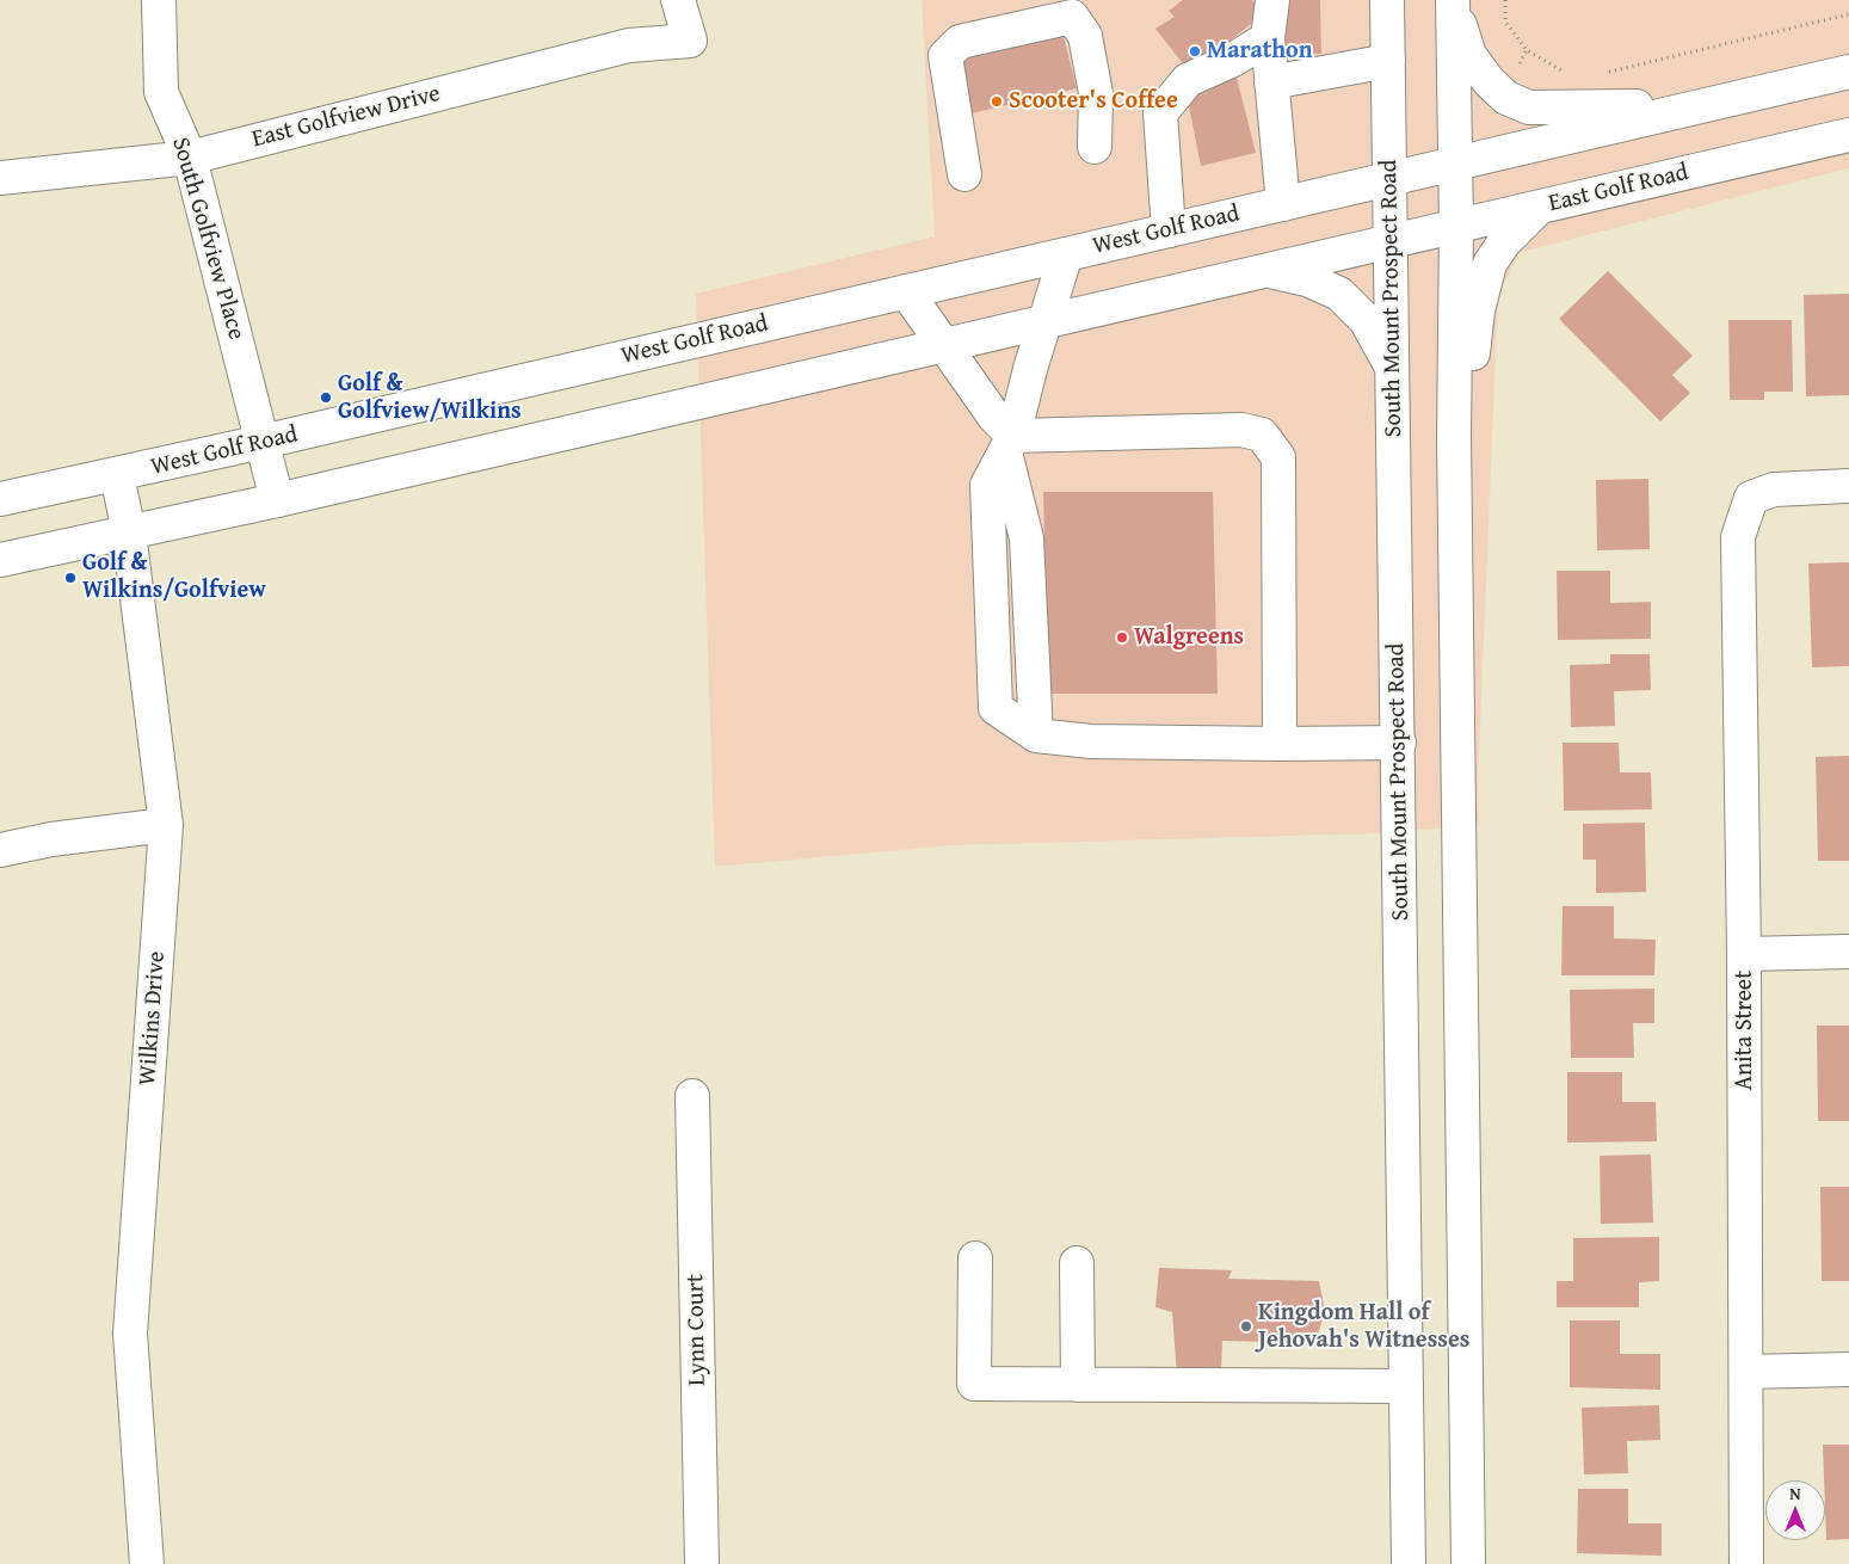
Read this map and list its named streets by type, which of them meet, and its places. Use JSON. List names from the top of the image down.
{
  "streets": {
    "main road": [
      "East Golfview Drive",
      "East Golf Road",
      "West Golf Road",
      "South Golfview Place",
      "South Mount Prospect Road",
      "Wilkins Drive",
      "Anita Street",
      "Lynn Court"
    ]
  },
  "crossings": [
    ["East Golfview Drive", "South Golfview Place"],
    ["East Golf Road", "South Mount Prospect Road"],
    ["West Golf Road", "South Golfview Place"],
    ["West Golf Road", "South Mount Prospect Road"],
    ["West Golf Road", "Wilkins Drive"]
  ],
  "places": [
    "Marathon",
    "Scooter's Coffee",
    "Golf & Golfview/Wilkins",
    "Golf & Wilkins/Golfview",
    "Walgreens",
    "Kingdom Hall of Jehovah's Witnesses"
  ],
  "north": "top"
}
